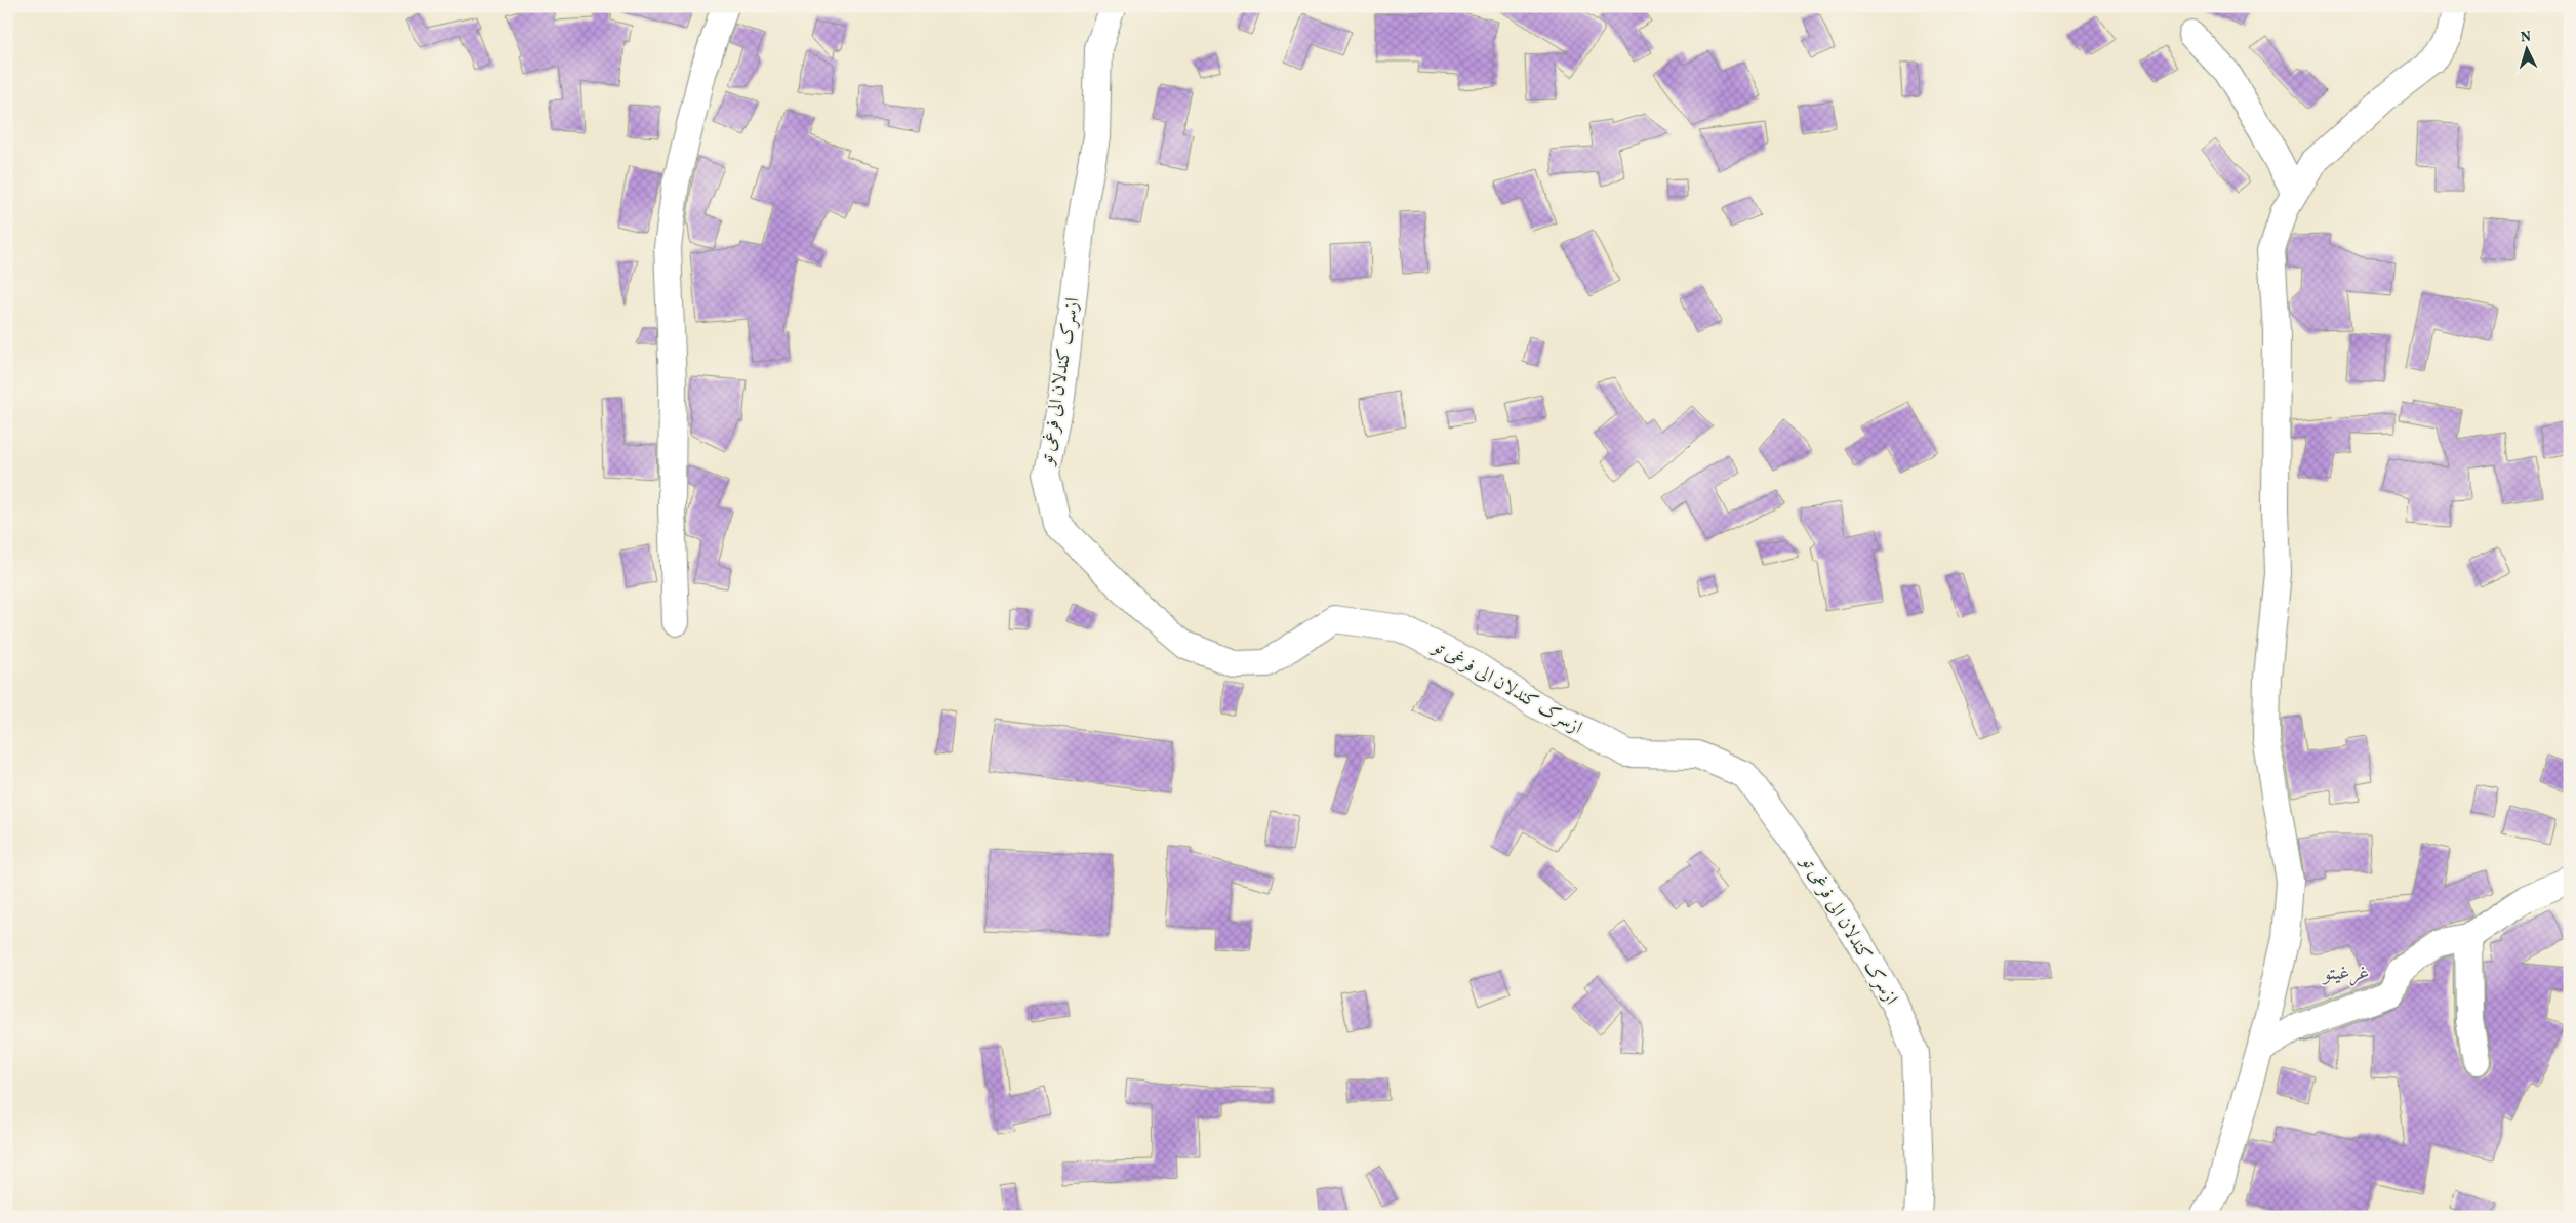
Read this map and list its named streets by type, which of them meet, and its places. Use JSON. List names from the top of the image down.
{
  "streets": {
    "street": ["ازسرک کندلان الی فرغی تو"]
  },
  "districts": ["غرغیتو"],
  "north": "top"
}
